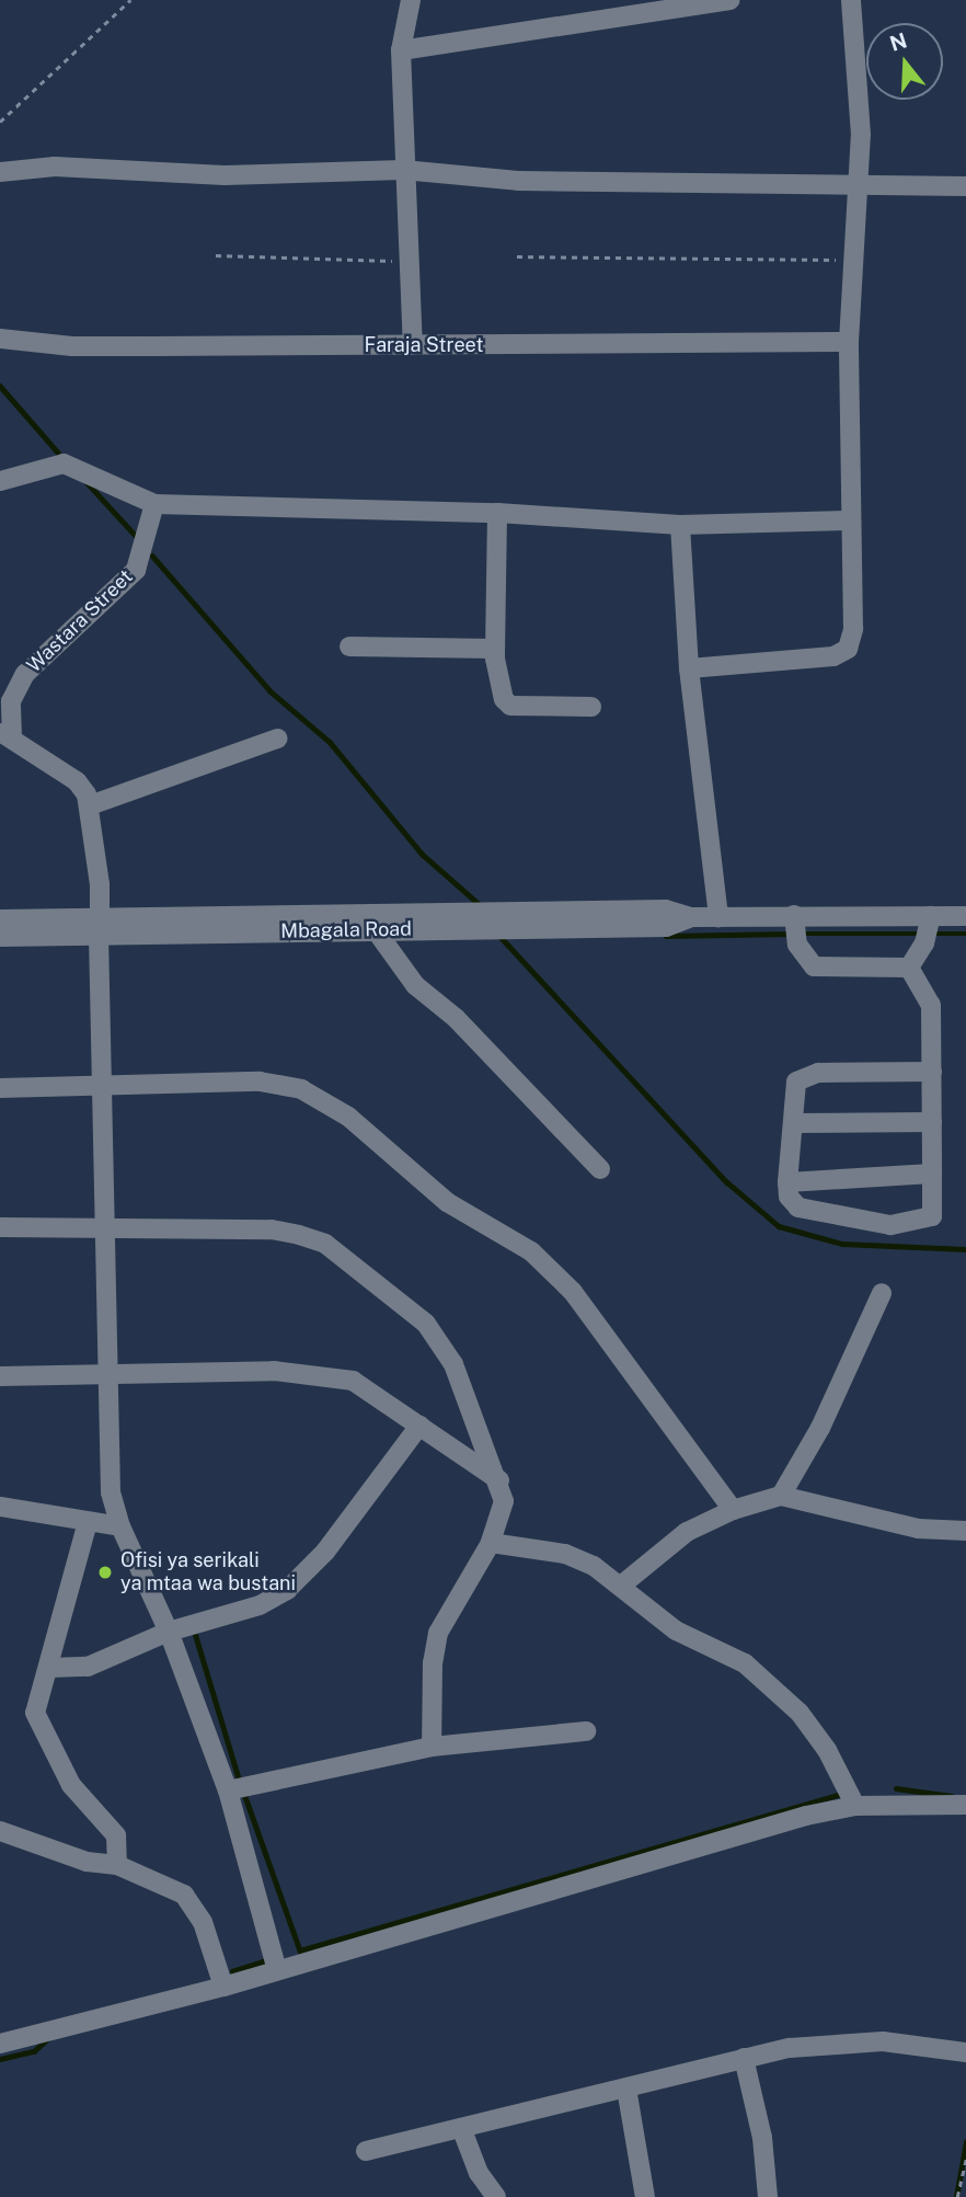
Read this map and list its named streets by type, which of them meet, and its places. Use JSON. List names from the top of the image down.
{
  "streets": {
    "street": ["Faraja Street", "Wastara Street", "Mbagala Road"]
  },
  "places": ["Ofisi ya serikali ya mtaa wa bustani"],
  "north": "top"
}
